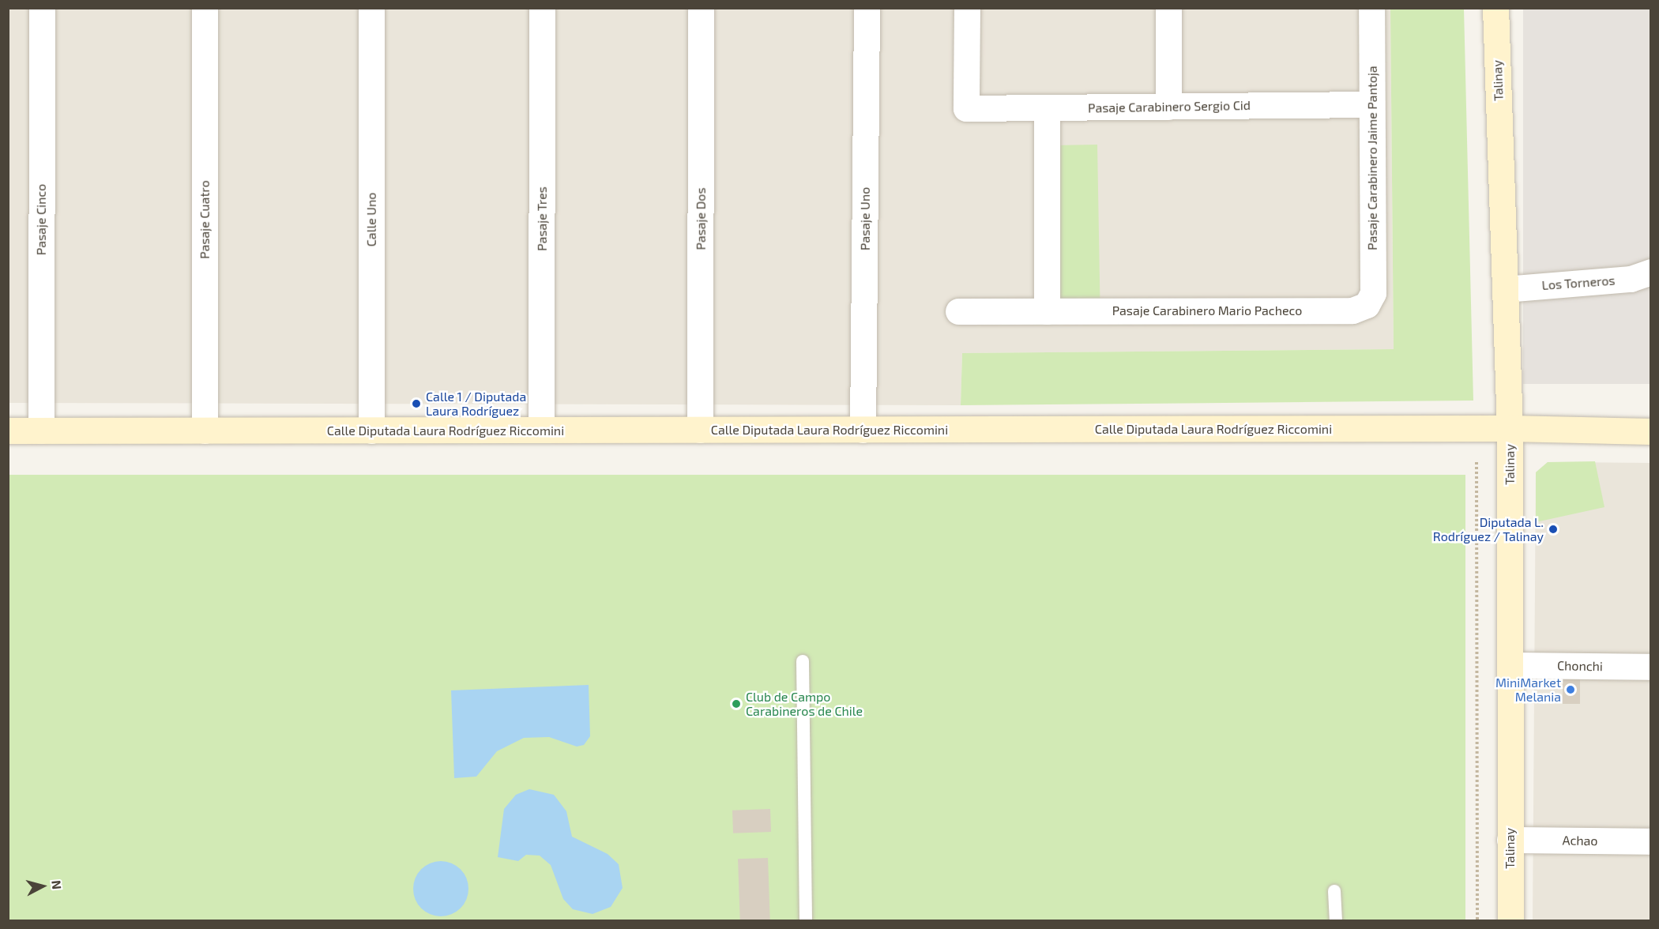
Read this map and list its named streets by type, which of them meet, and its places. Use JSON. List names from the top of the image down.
{
  "streets": {
    "main road": ["Talinay", "Calle Diputada Laura Rodríguez Riccomini"],
    "street": [
      "Pasaje Carabinero Sergio Cid",
      "Pasaje Carabinero Jaime Pantoja",
      "Pasaje Tres",
      "Pasaje Dos",
      "Pasaje Uno",
      "Pasaje Cinco",
      "Pasaje Cuatro",
      "Calle Uno",
      "Los Torneros",
      "Pasaje Carabinero Mario Pacheco",
      "Chonchi",
      "Achao"
    ]
  },
  "crossings": [
    ["Talinay", "Los Torneros"],
    ["Talinay", "Calle Diputada Laura Rodríguez Riccomini"],
    ["Talinay", "Chonchi"],
    ["Talinay", "Achao"],
    ["Pasaje Carabinero Sergio Cid", "Pasaje Carabinero Jaime Pantoja"],
    ["Pasaje Carabinero Jaime Pantoja", "Pasaje Carabinero Mario Pacheco"],
    ["Pasaje Tres", "Calle Diputada Laura Rodríguez Riccomini"],
    ["Pasaje Dos", "Calle Diputada Laura Rodríguez Riccomini"],
    ["Pasaje Uno", "Calle Diputada Laura Rodríguez Riccomini"],
    ["Pasaje Cinco", "Calle Diputada Laura Rodríguez Riccomini"],
    ["Pasaje Cuatro", "Calle Diputada Laura Rodríguez Riccomini"],
    ["Calle Uno", "Calle Diputada Laura Rodríguez Riccomini"]
  ],
  "places": [
    "Calle 1 / Diputada Laura Rodríguez",
    "Diputada L. Rodríguez / Talinay",
    "MiniMarket Melania",
    "Club de Campo Carabineros de Chile"
  ],
  "north": "right"
}
